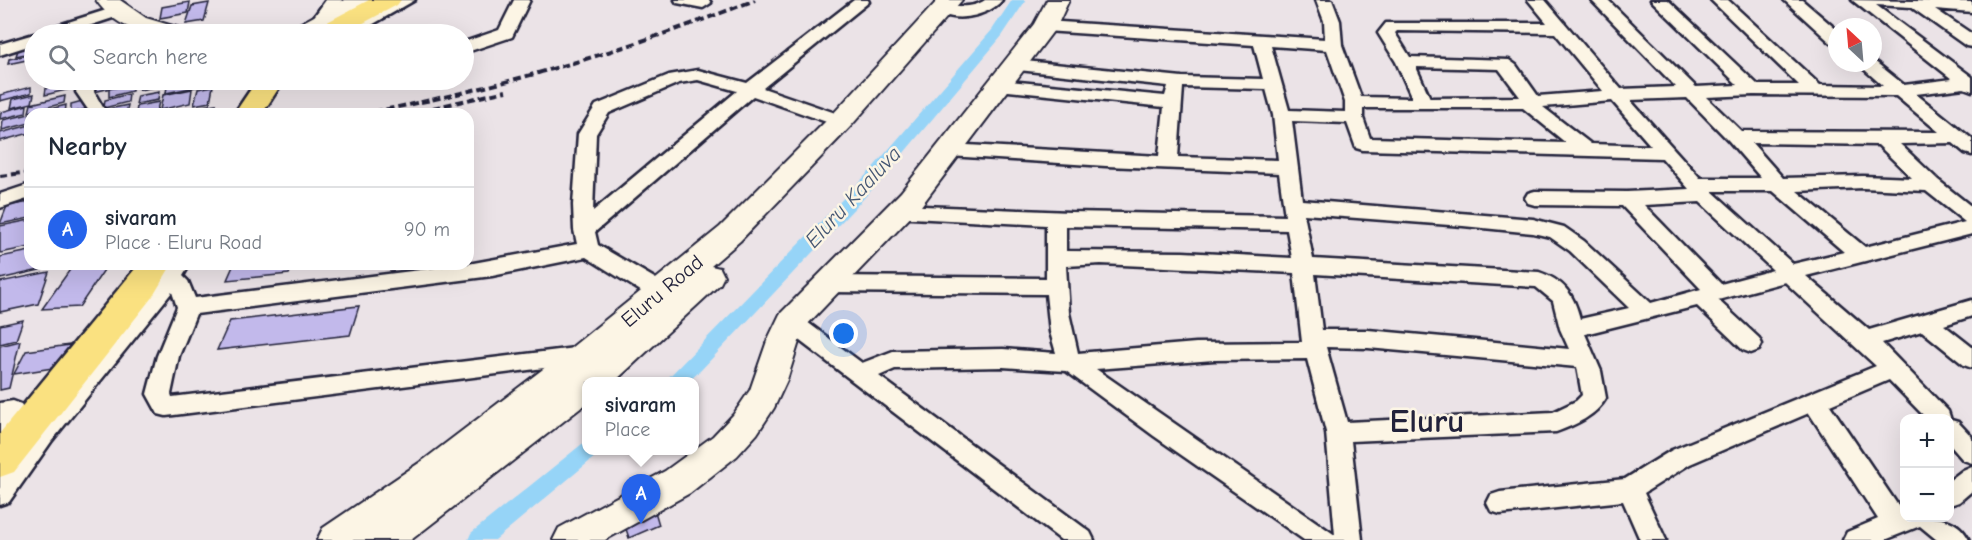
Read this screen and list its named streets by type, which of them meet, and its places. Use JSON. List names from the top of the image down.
{
  "streets": {
    "main road": ["Eluru Road"]
  },
  "districts": ["Eluru"],
  "water": ["Eluru Kaaluva"],
  "north": "top left",
  "page": {
    "search": "Search here",
    "heading": "Nearby",
    "list": [
      {
        "mark": "A",
        "name": "sivaram",
        "note": "Place · Eluru Road",
        "value": "90 m"
      }
    ],
    "popup": ["sivaram", "Place"],
    "map_buttons": ["+", "−"],
    "pins": "A"
  }
}
